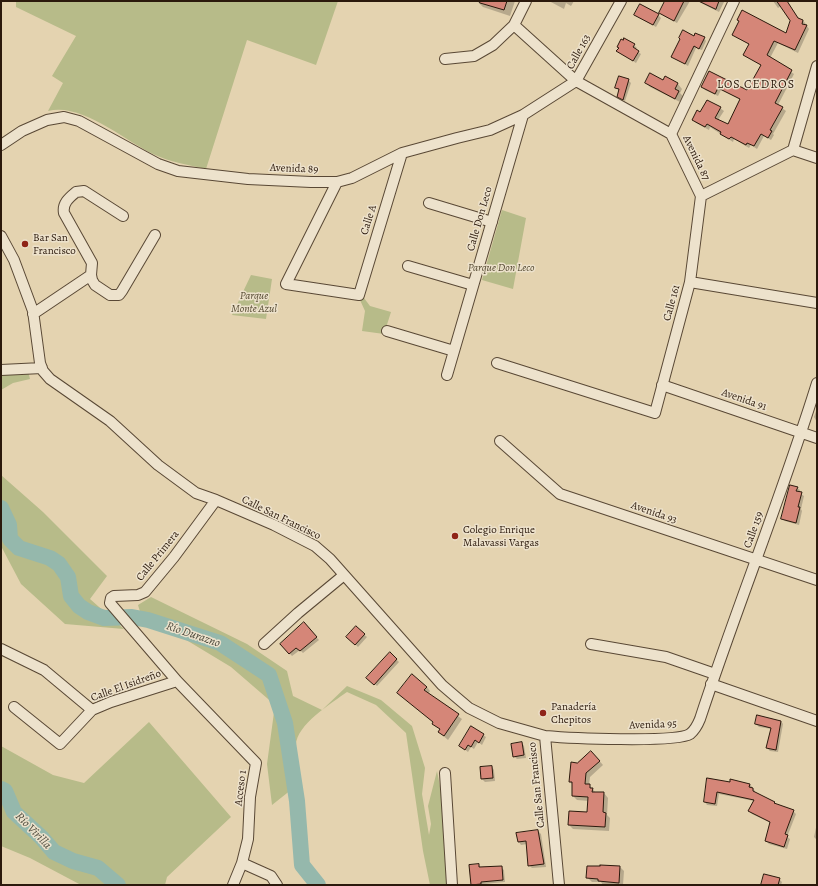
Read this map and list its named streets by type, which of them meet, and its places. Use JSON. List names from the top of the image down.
{
  "streets": {
    "street": [
      "Calle 163",
      "Avenida 87",
      "Avenida 89",
      "Calle Don Leco",
      "Calle A",
      "Calle 161",
      "Avenida 91",
      "Avenida 93",
      "Calle San Francisco",
      "Calle 159",
      "Calle Primera",
      "Calle El Isidreño",
      "Avenida 95",
      "Acceso 1"
    ]
  },
  "crossings": [
    ["Calle 163", "Avenida 87"],
    ["Calle 163", "Avenida 89"],
    ["Calle 163", "Calle Don Leco"],
    ["Avenida 87", "Calle 161"],
    ["Avenida 89", "Calle Don Leco"],
    ["Avenida 89", "Calle A"],
    ["Calle 161", "Avenida 91"],
    ["Avenida 91", "Calle 159"],
    ["Avenida 93", "Calle 159"],
    ["Calle San Francisco", "Calle Primera"],
    ["Calle San Francisco", "Avenida 95"],
    ["Calle 159", "Avenida 95"],
    ["Calle Primera", "Calle El Isidreño"],
    ["Calle Primera", "Acceso 1"],
    ["Calle El Isidreño", "Acceso 1"]
  ],
  "districts": ["LOS CEDROS"],
  "water": ["Río Durazno", "Río Virilla"],
  "parks": ["Parque Don Leco", "Parque Monte Azul"],
  "places": ["Bar San Francisco", "Colegio Enrique Malavassi Vargas", "Panadería Chepitos"]
}
